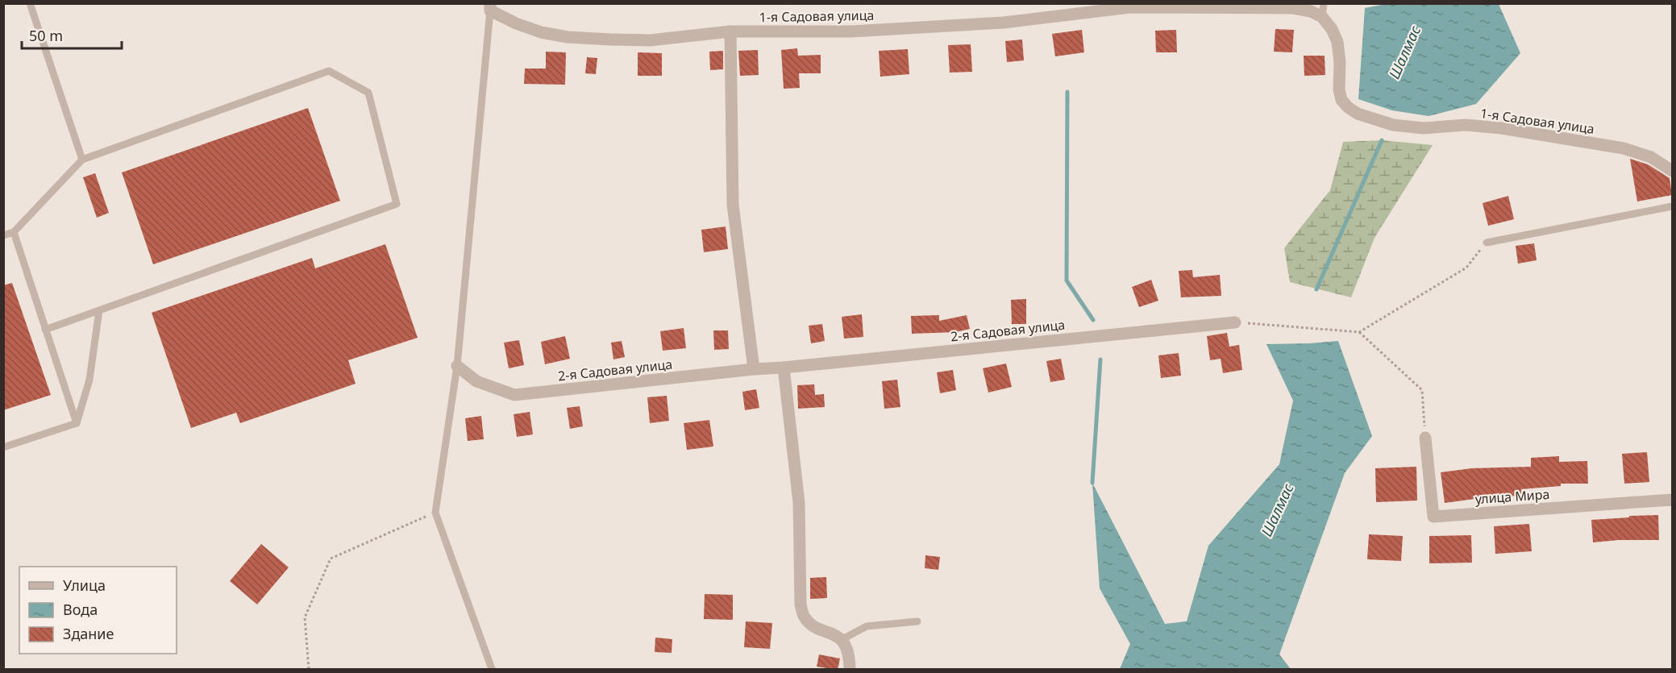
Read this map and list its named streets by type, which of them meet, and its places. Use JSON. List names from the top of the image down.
{
  "streets": {
    "street": ["1-я Садовая улица", "2-я Садовая улица", "улица Мира"]
  },
  "water": ["Шалмас"],
  "legend": ["Улица", "Вода", "Здание"],
  "scale_bar": "50 m"
}
